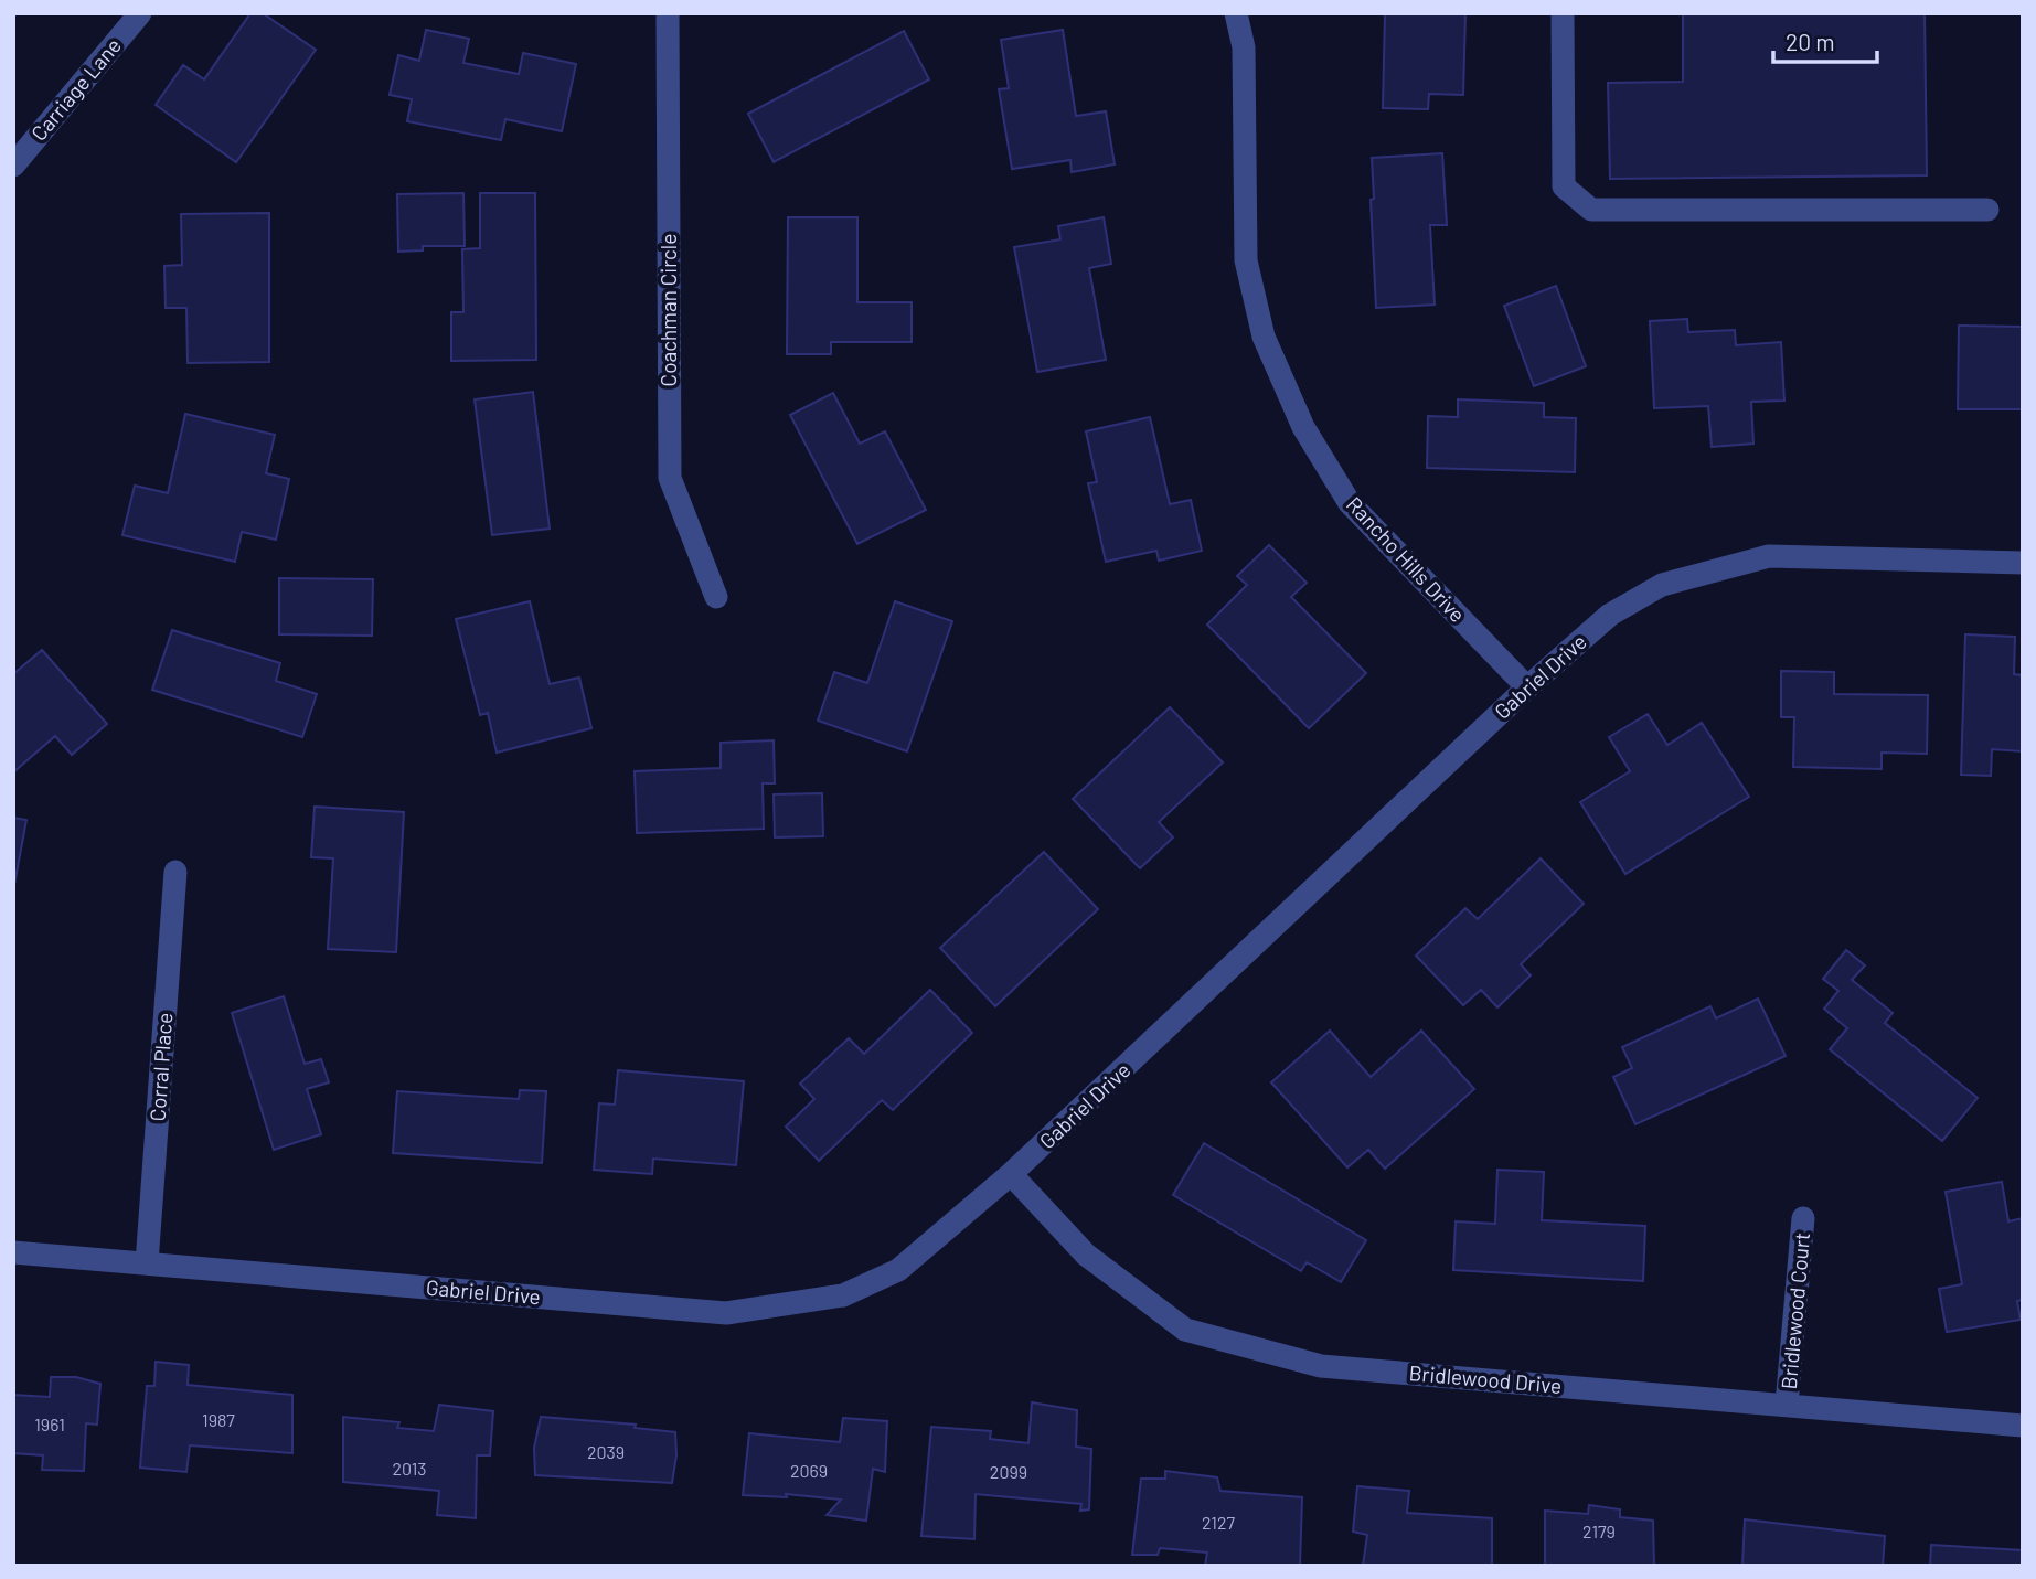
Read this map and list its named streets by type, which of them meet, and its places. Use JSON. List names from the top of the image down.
{
  "streets": {
    "street": [
      "Carriage Lane",
      "Coachman Circle",
      "Rancho Hills Drive",
      "Gabriel Drive",
      "Corral Place",
      "Bridlewood Court",
      "Bridlewood Drive"
    ]
  },
  "crossings": [
    ["Rancho Hills Drive", "Gabriel Drive"],
    ["Gabriel Drive", "Corral Place"],
    ["Gabriel Drive", "Bridlewood Drive"],
    ["Bridlewood Court", "Bridlewood Drive"]
  ],
  "house_numbers": [
    "1987",
    "1961",
    "2039",
    "2013",
    "2069",
    "2099",
    "2127",
    "2179"
  ],
  "scale_bar": "20 m"
}
